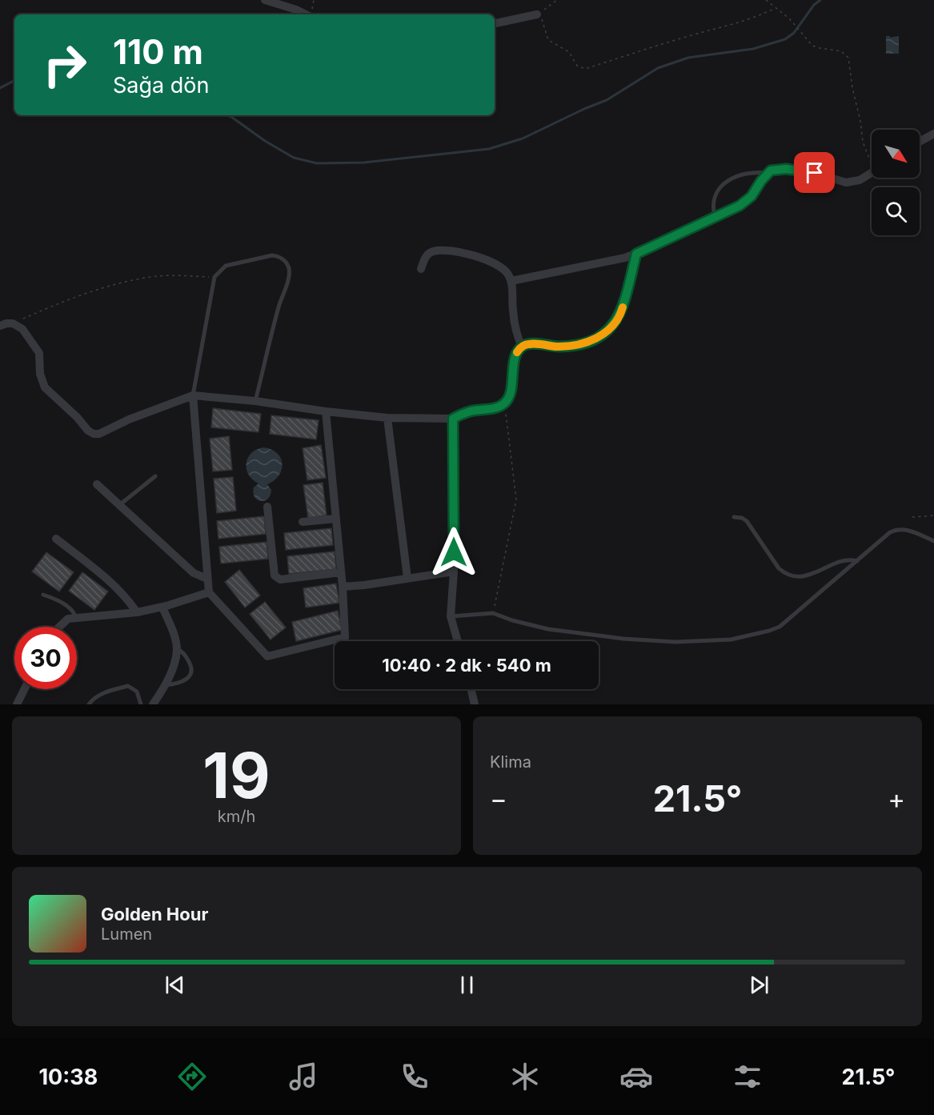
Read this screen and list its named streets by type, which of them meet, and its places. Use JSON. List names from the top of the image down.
{
  "north": "bottom right",
  "page": {
    "turn": ["110 m", "Sağa dön"],
    "limit": "30",
    "trip": "10:40 · 2 dk · 540 m",
    "tile": [
      ["19", "km/h"],
      "Klima"
    ],
    "heat": ["−", "21.5°", "+"],
    "song": ["Golden Hour", "Lumen"],
    "tabs": ["10:38", "21.5°"]
  }
}
